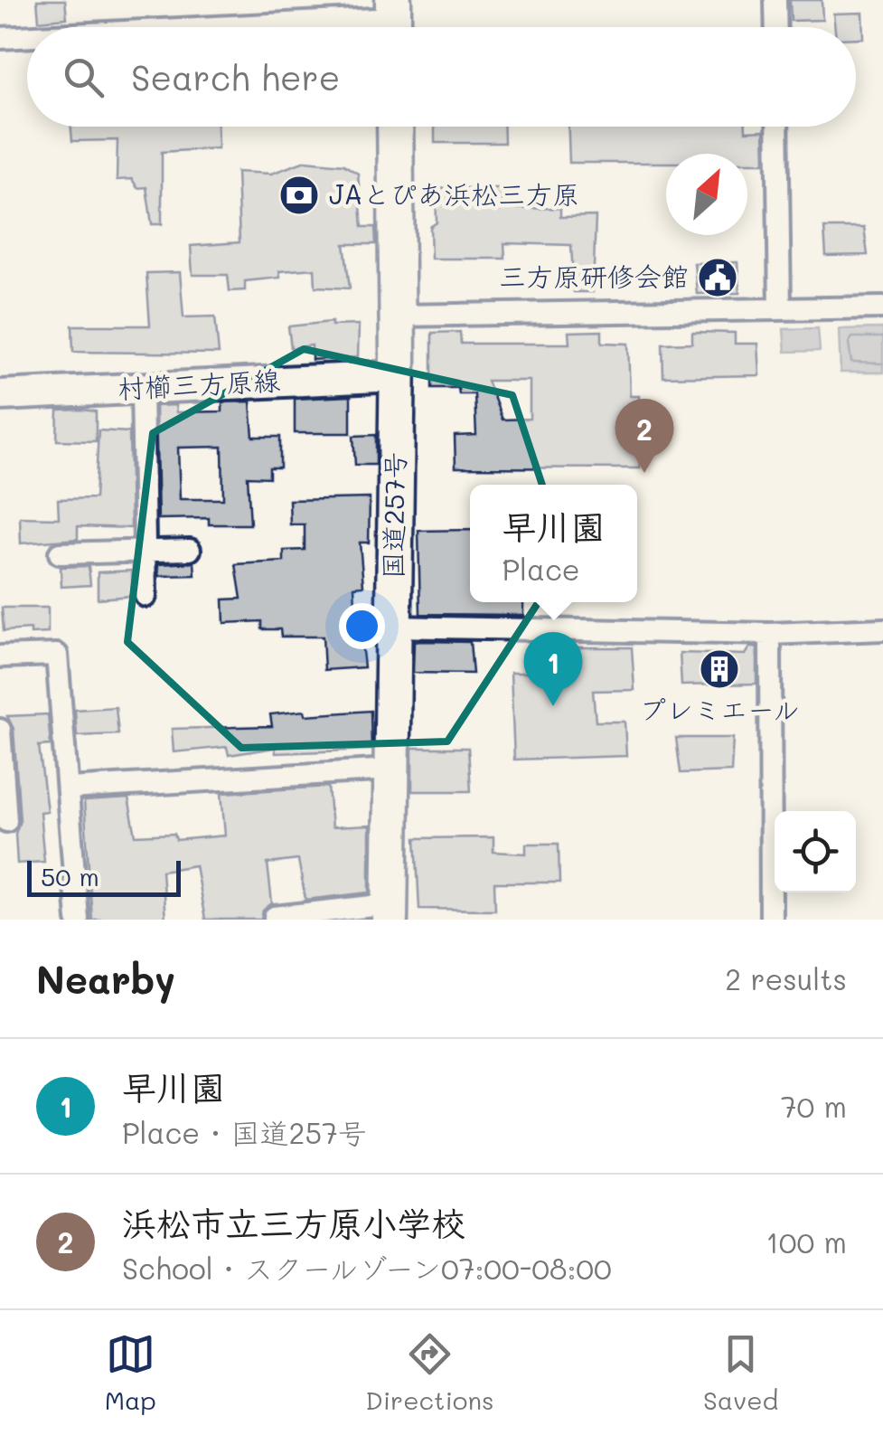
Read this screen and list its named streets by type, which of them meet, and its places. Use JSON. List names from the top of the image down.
{
  "streets": {
    "highway": ["国道257号"],
    "main road": ["村櫛三方原線"]
  },
  "crossings": [
    ["村櫛三方原線", "国道257号"]
  ],
  "places": {
    "bank": ["JAとぴあ浜松三方原"],
    "public building": ["三方原研修会館"],
    "building": ["プレミエール"]
  },
  "scale_bar": "50 m",
  "north": "top right",
  "page": {
    "search": "Search here",
    "pins": ["2", "1"],
    "popup": ["早川園", "Place"],
    "scale": "50 m",
    "heading": ["Nearby", "2 results"],
    "list": [
      {
        "mark": "1",
        "name": "早川園",
        "note": "Place · 国道257号",
        "value": "70 m"
      },
      {
        "mark": "2",
        "name": "浜松市立三方原小学校",
        "note": "School · スクールゾーン07:00-08:00",
        "value": "100 m"
      }
    ],
    "nav": ["Map", "Directions", "Saved"]
  }
}
